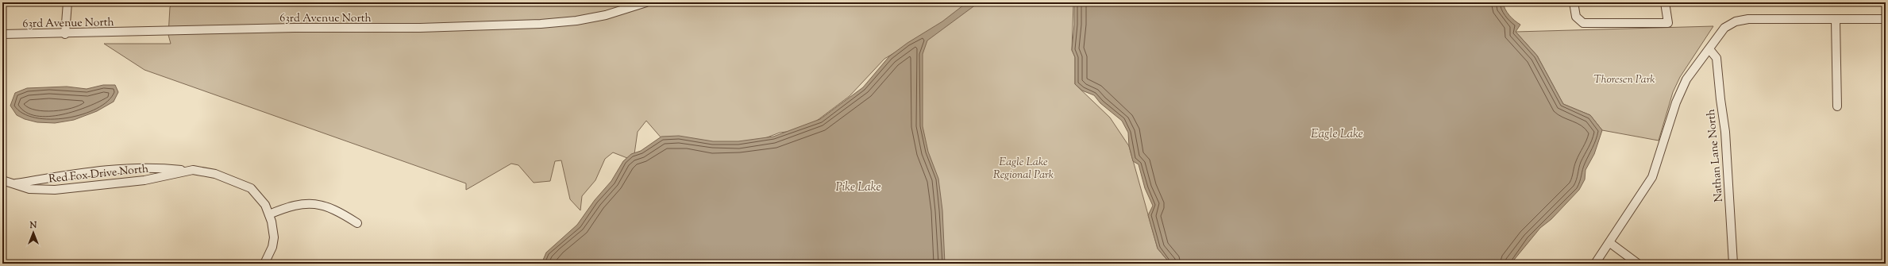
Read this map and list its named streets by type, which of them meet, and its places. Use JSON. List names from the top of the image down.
{
  "streets": {
    "street": ["63rd Avenue North", "Nathan Lane North", "Red Fox Drive North"]
  },
  "water": ["Eagle Lake", "Pike Lake"],
  "parks": ["Thoresen Park", "Eagle Lake Regional Park"],
  "north": "top"
}
